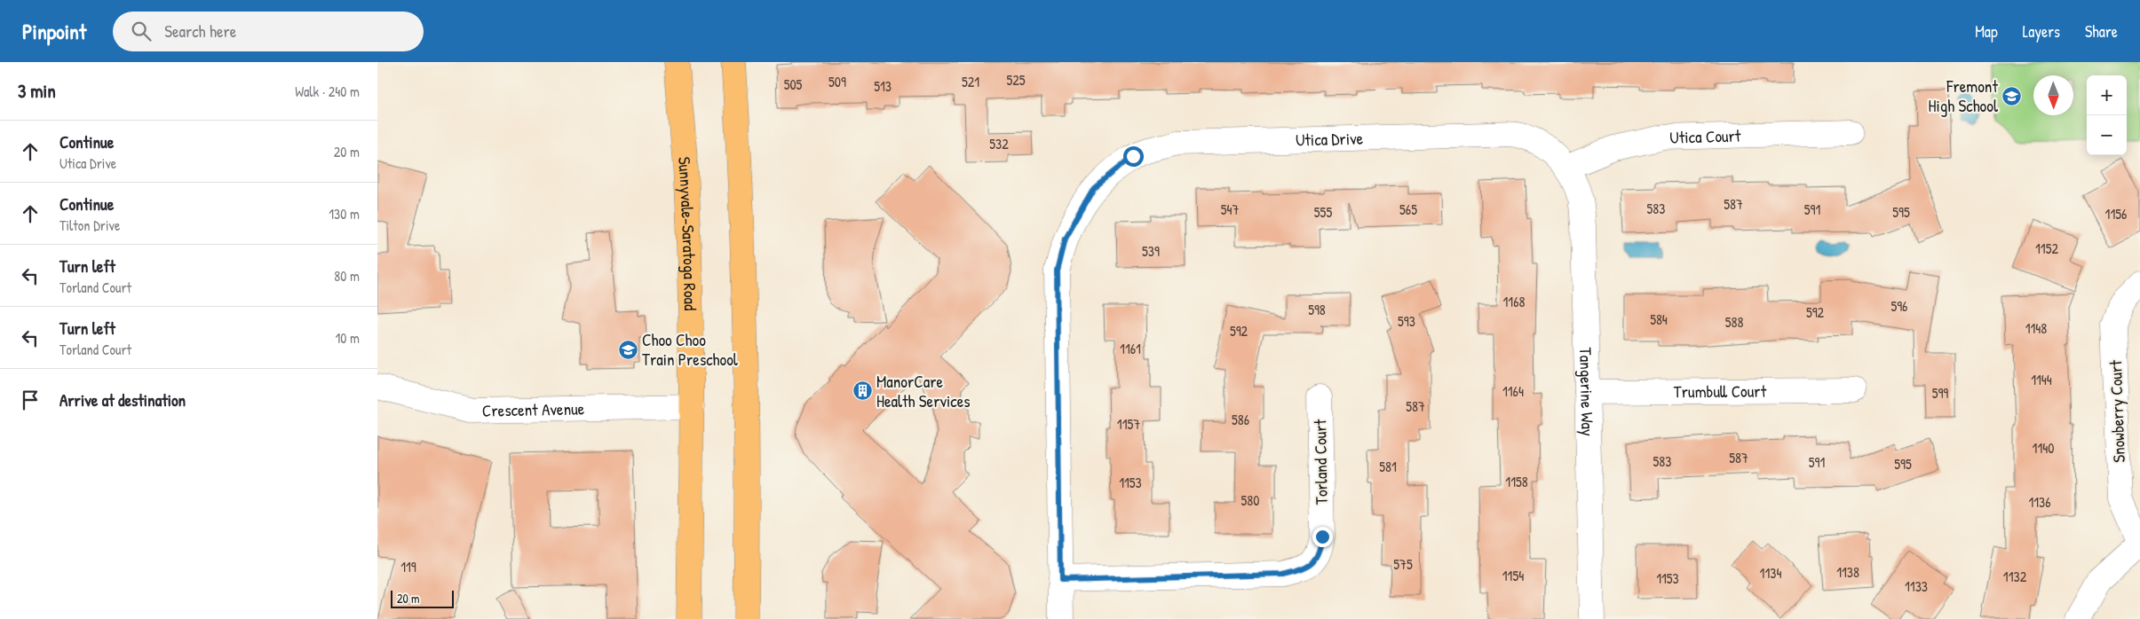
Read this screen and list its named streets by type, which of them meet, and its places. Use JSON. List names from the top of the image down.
{
  "streets": {
    "main road": ["Sunnyvale-Saratoga Road"],
    "street": [
      "Utica Court",
      "Utica Drive",
      "Trumbull Court",
      "Tangerine Way",
      "Crescent Avenue",
      "Snowberry Court",
      "Torland Court"
    ]
  },
  "crossings": [
    ["Utica Court", "Utica Drive"],
    ["Utica Court", "Tangerine Way"],
    ["Utica Drive", "Tangerine Way"],
    ["Utica Drive", "Torland Court"],
    ["Sunnyvale-Saratoga Road", "Crescent Avenue"],
    ["Trumbull Court", "Tangerine Way"]
  ],
  "places": {
    "school or university": ["Fremont High School", "Choo Choo Train Preschool"],
    "building": ["ManorCare Health Services"]
  },
  "house_numbers": [
    "525",
    "509",
    "521",
    "505",
    "513",
    "532",
    "587",
    "583",
    "547",
    "565",
    "591",
    "555",
    "595",
    "1156",
    "1152",
    "539",
    "1168",
    "596",
    "598",
    "592",
    "584",
    "593",
    "588",
    "1148",
    "592",
    "1161",
    "1144",
    "1164",
    "599",
    "587",
    "586",
    "1157",
    "1140",
    "587",
    "583",
    "591",
    "595",
    "581",
    "1158",
    "1153",
    "580",
    "1136",
    "575",
    "119",
    "1138",
    "1134",
    "1154",
    "1132",
    "1153",
    "1133"
  ],
  "scale_bar": "20 m",
  "north": "bottom",
  "page": {
    "header": "Pinpoint",
    "search": "Search here",
    "nav": ["Map", "Layers", "Share"],
    "heading": ["3 min", "Walk · 240 m"],
    "map_buttons": ["+", "−"],
    "list": [
      ["Continue", "Utica Drive", "20 m"],
      ["Continue", "Tilton Drive", "130 m"],
      ["Turn left", "Torland Court", "80 m"],
      ["Turn left", "Torland Court", "10 m"],
      "Arrive at destination"
    ],
    "scale": "20 m"
  }
}
